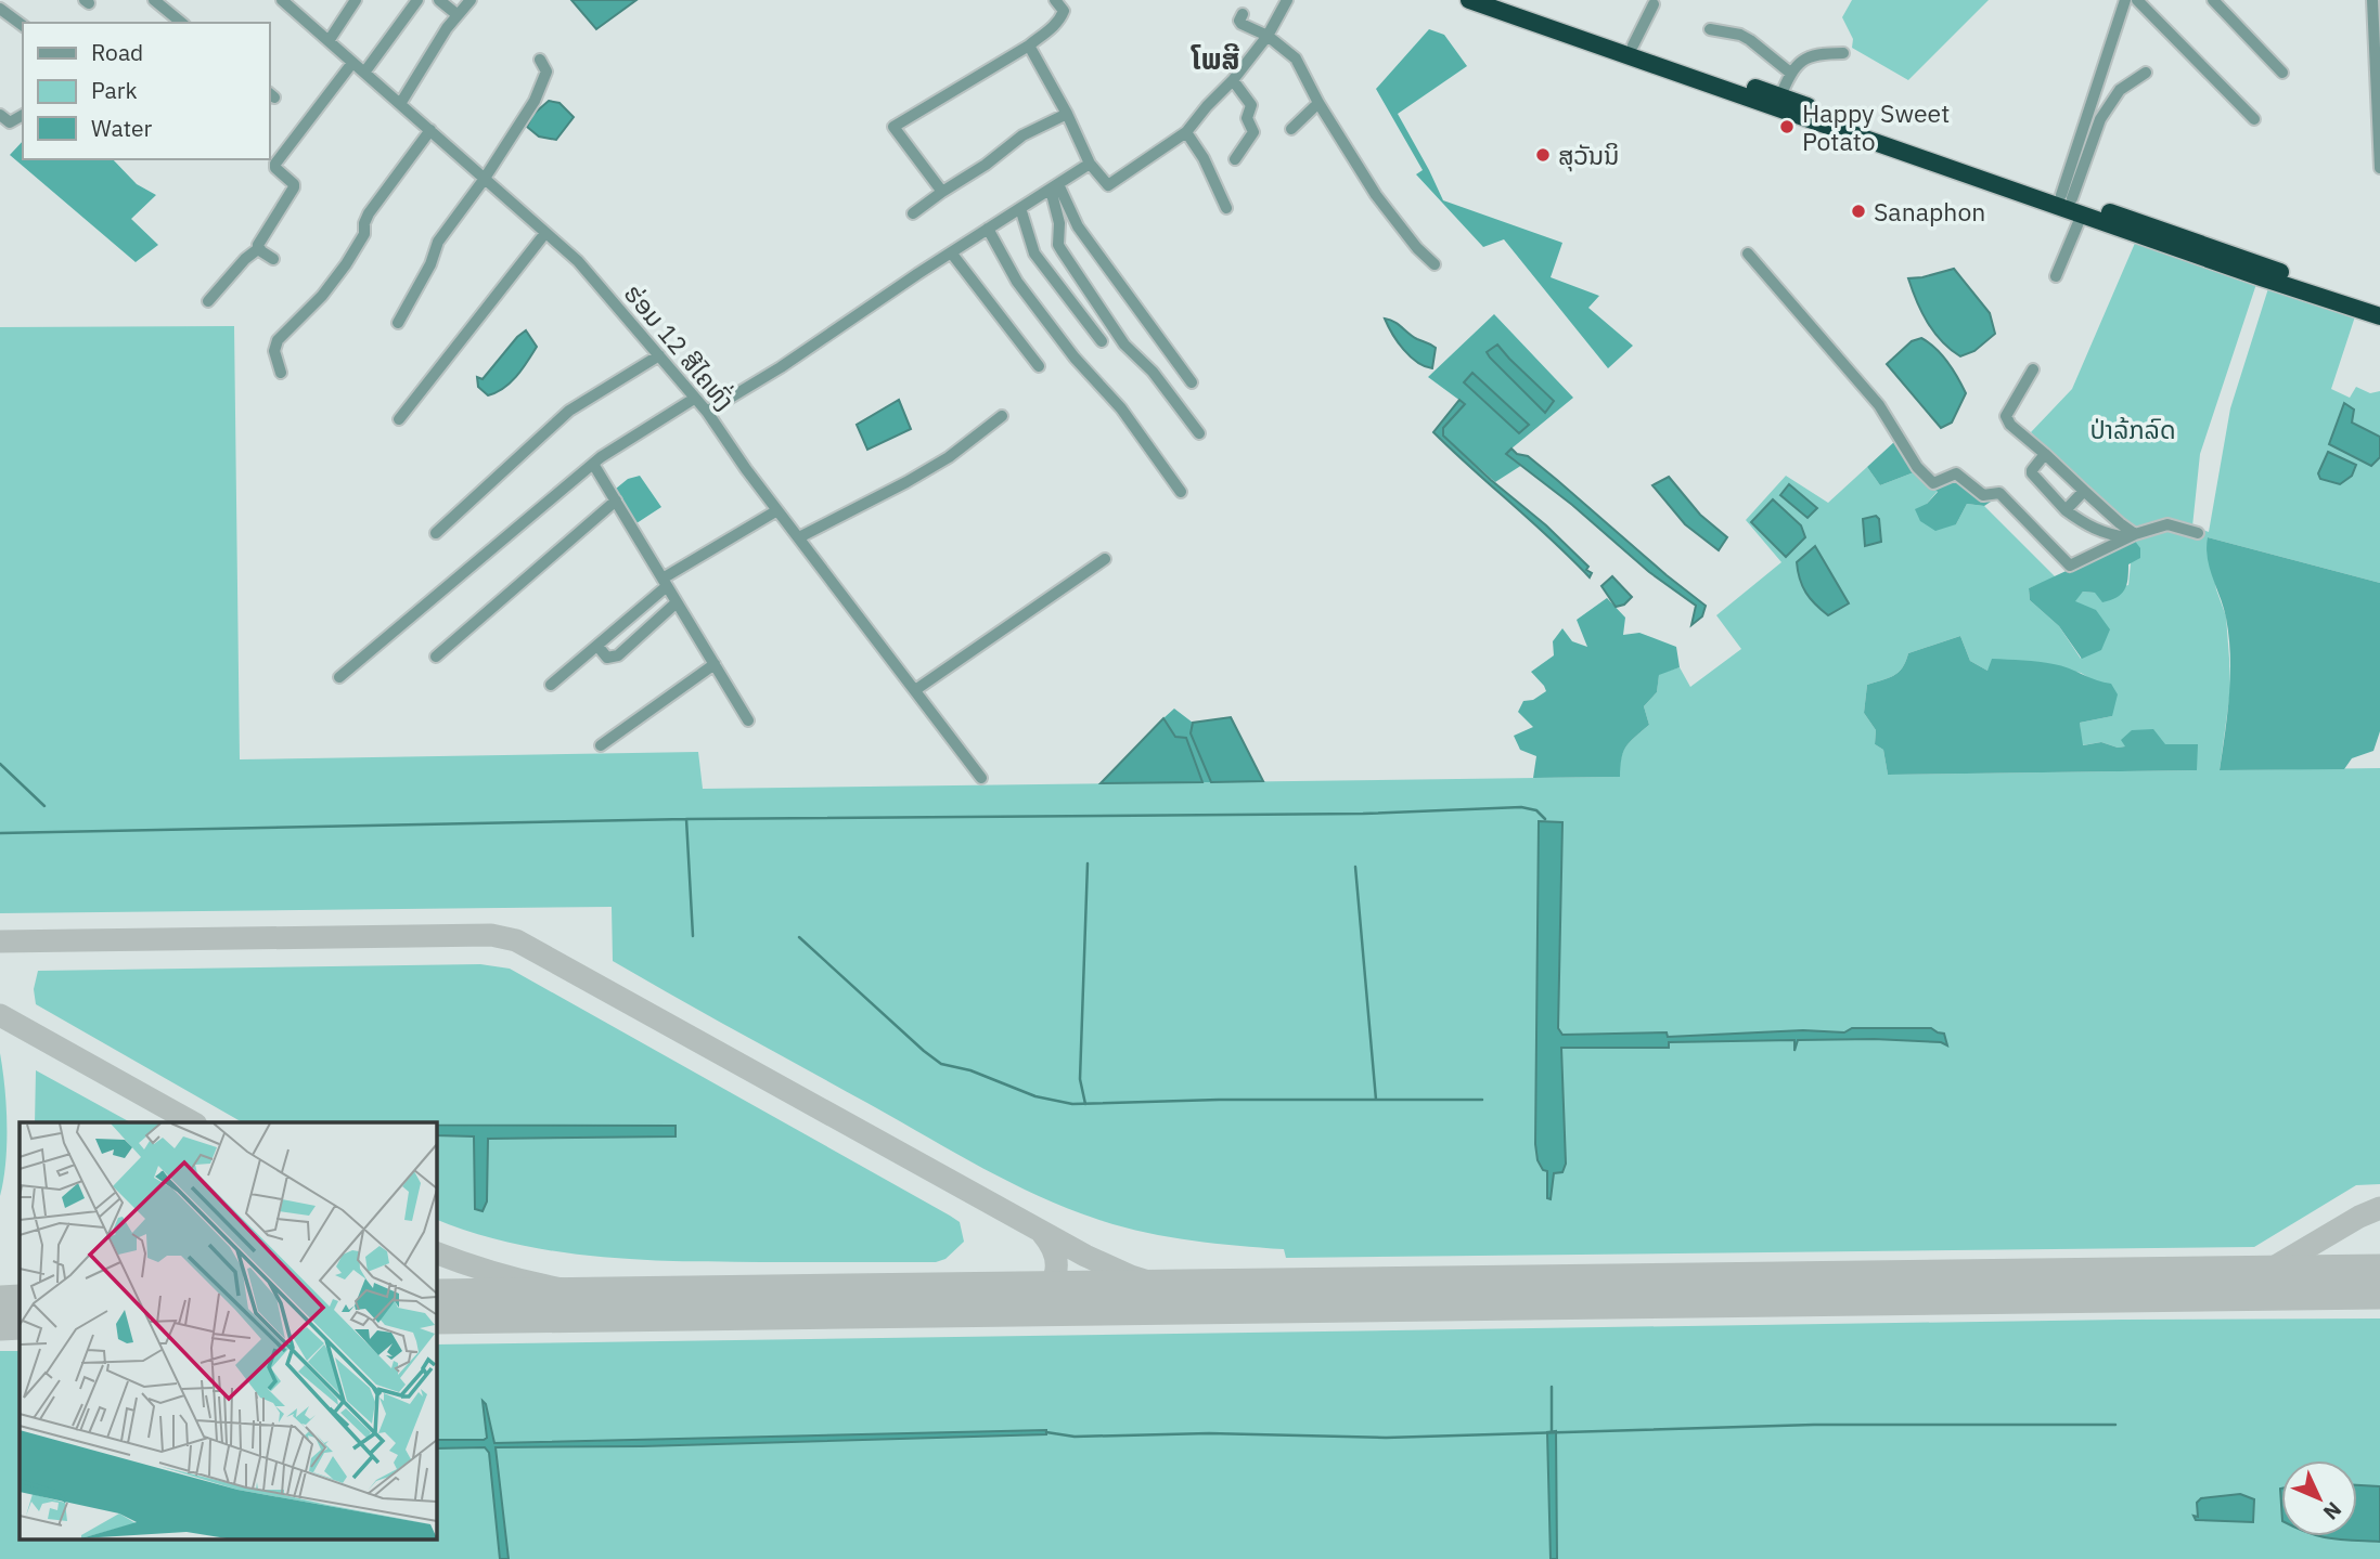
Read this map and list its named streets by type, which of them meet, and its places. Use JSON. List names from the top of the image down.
{
  "streets": {
    "street": ["ຮ່ອມ 12 ສີໄຄທົ່ງ"]
  },
  "districts": ["ໂພສີ"],
  "parks": ["ປ່າລ້ກລົດ"],
  "places": ["Happy Sweet Potato", "ສຸວັນນິ", "Sanaphon"],
  "legend": ["Road", "Park", "Water"],
  "north": "bottom right"
}
